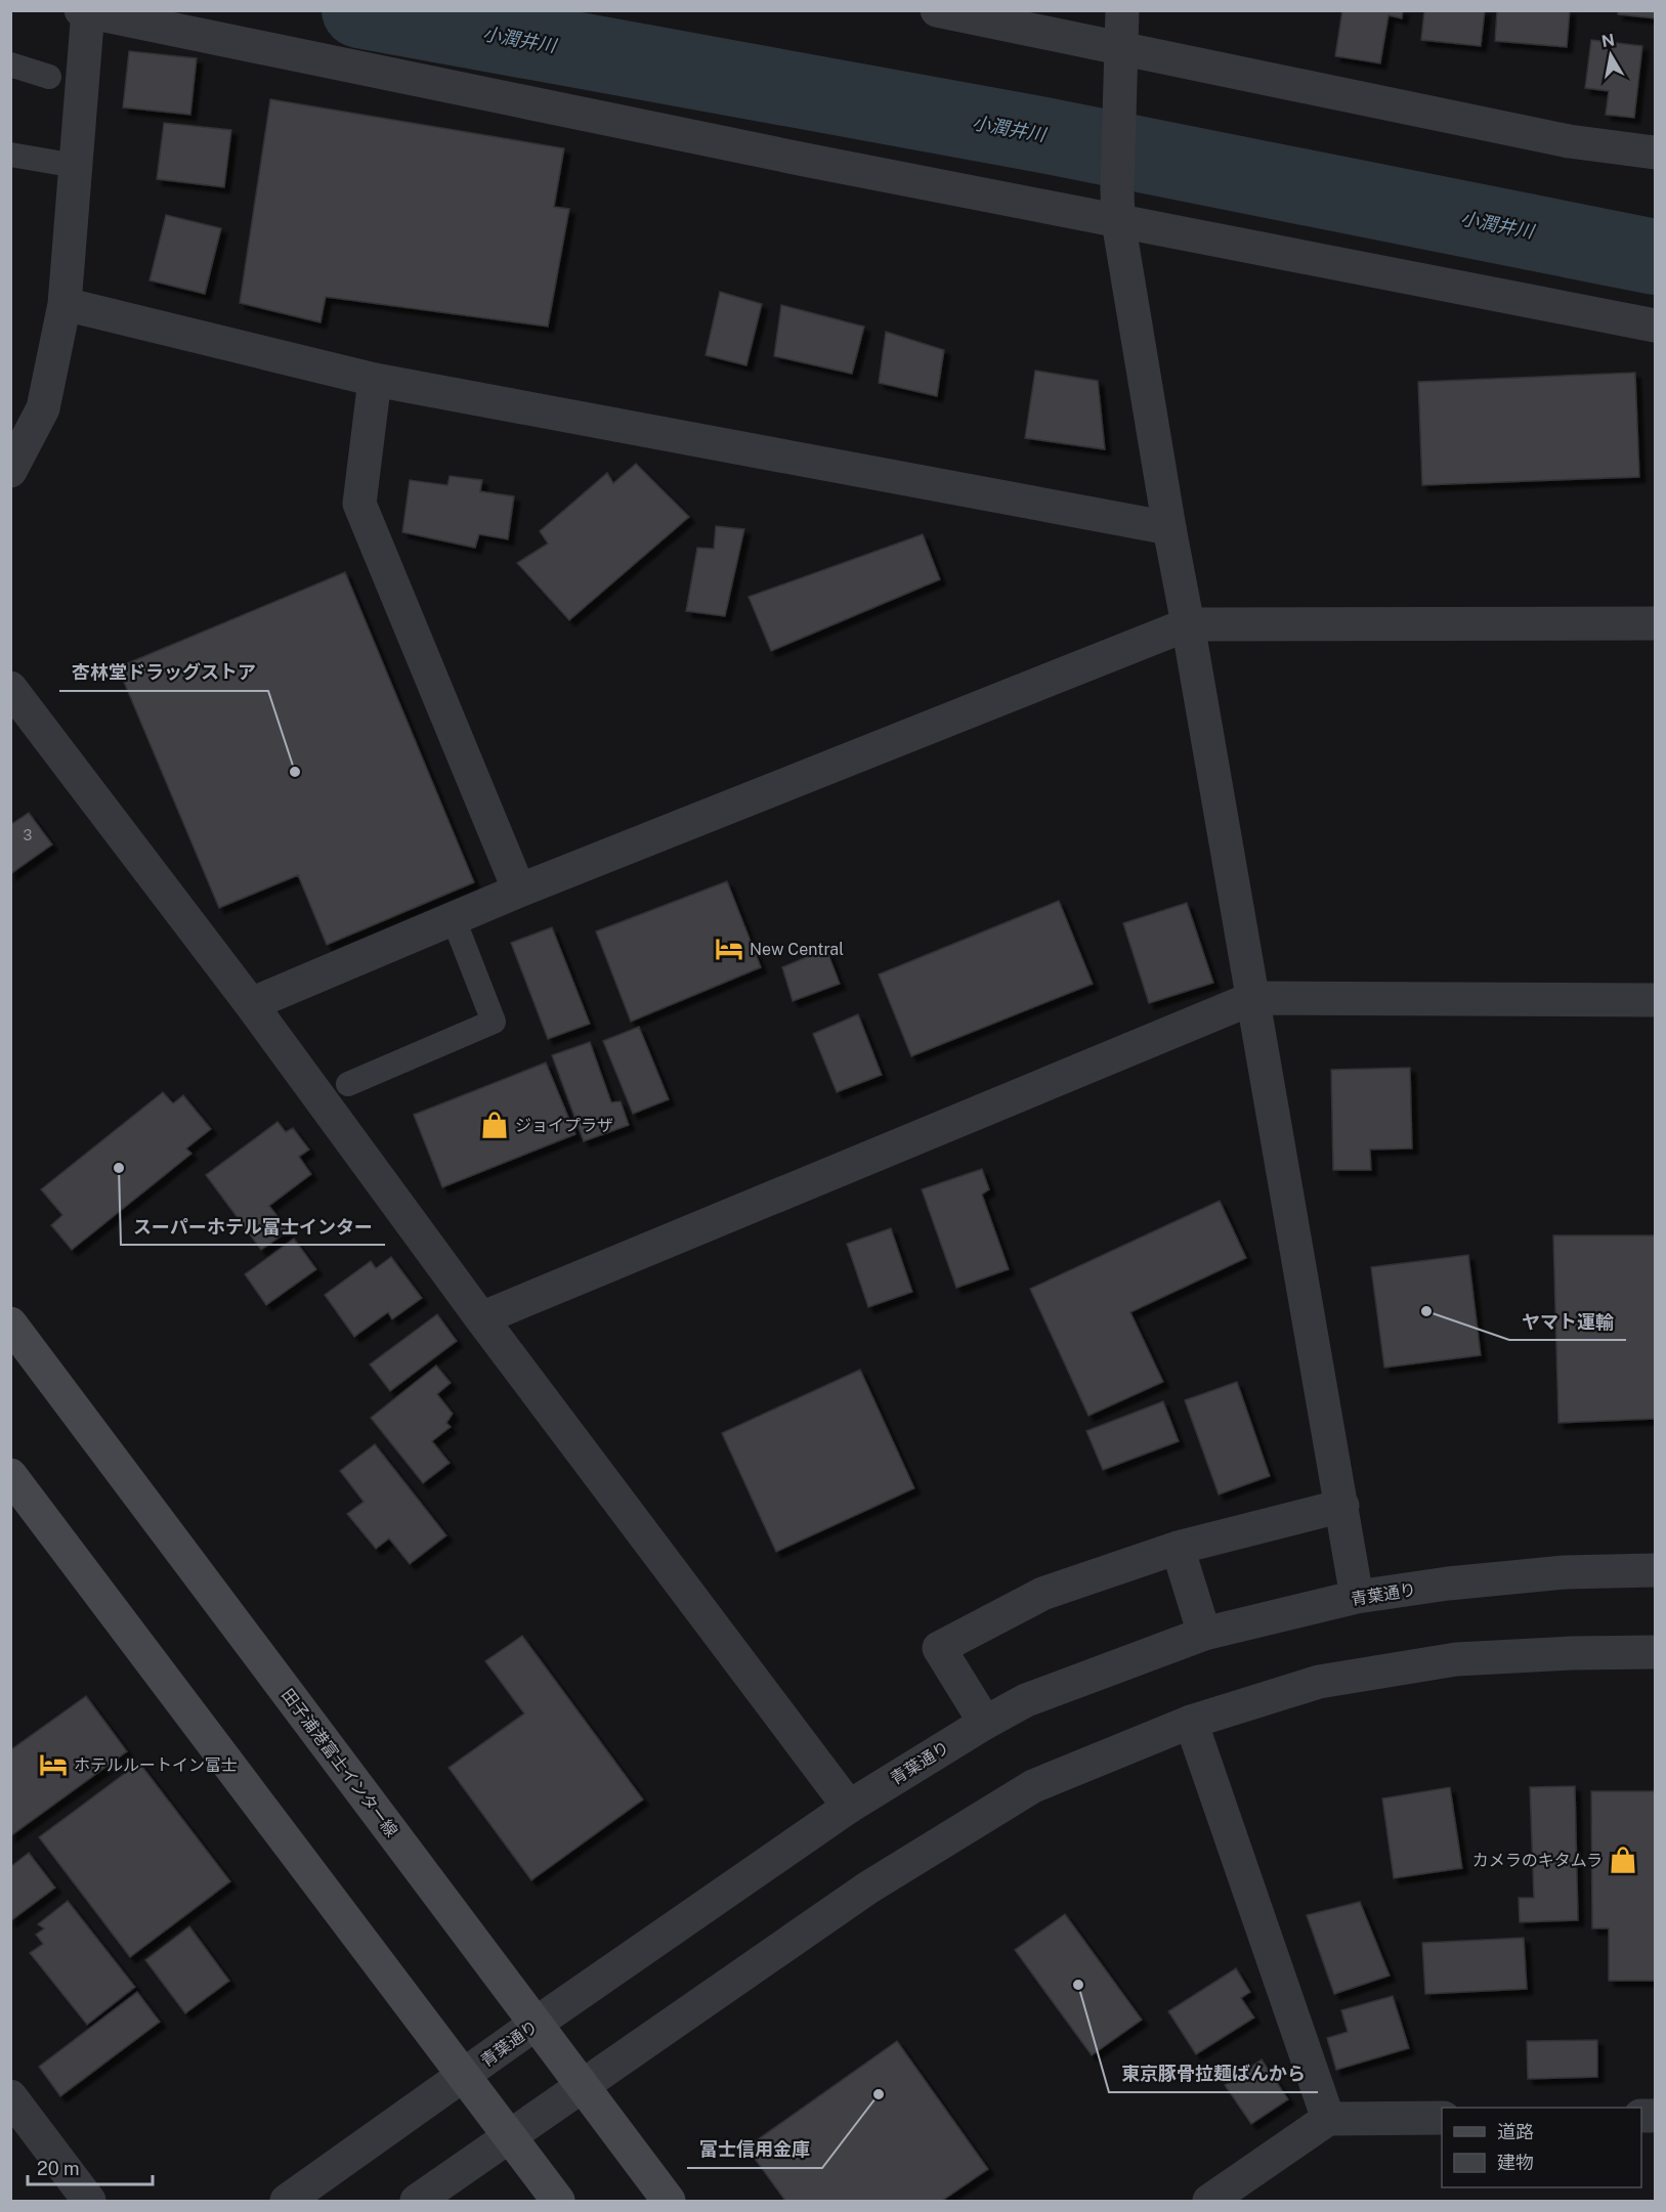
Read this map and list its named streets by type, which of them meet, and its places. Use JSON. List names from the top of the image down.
{
  "streets": {
    "main road": ["田子浦港富士インター線"],
    "street": ["青葉通り"]
  },
  "crossings": [
    ["青葉通り", "田子浦港富士インター線"]
  ],
  "water": ["小潤井川"],
  "places": {
    "other": [
      "杏林堂ドラッグストア",
      "スーパーホテル富士インター",
      "ヤマト運輸",
      "東京豚骨拉麺ばんから",
      "富士信用金庫"
    ],
    "hotel": ["New Central", "ホテルルートイン富士"],
    "shop": ["ジョイプラザ", "カメラのキタムラ"]
  },
  "house_numbers": ["3"],
  "legend": ["道路", "建物"],
  "scale_bar": "20 m",
  "north": "top"
}
